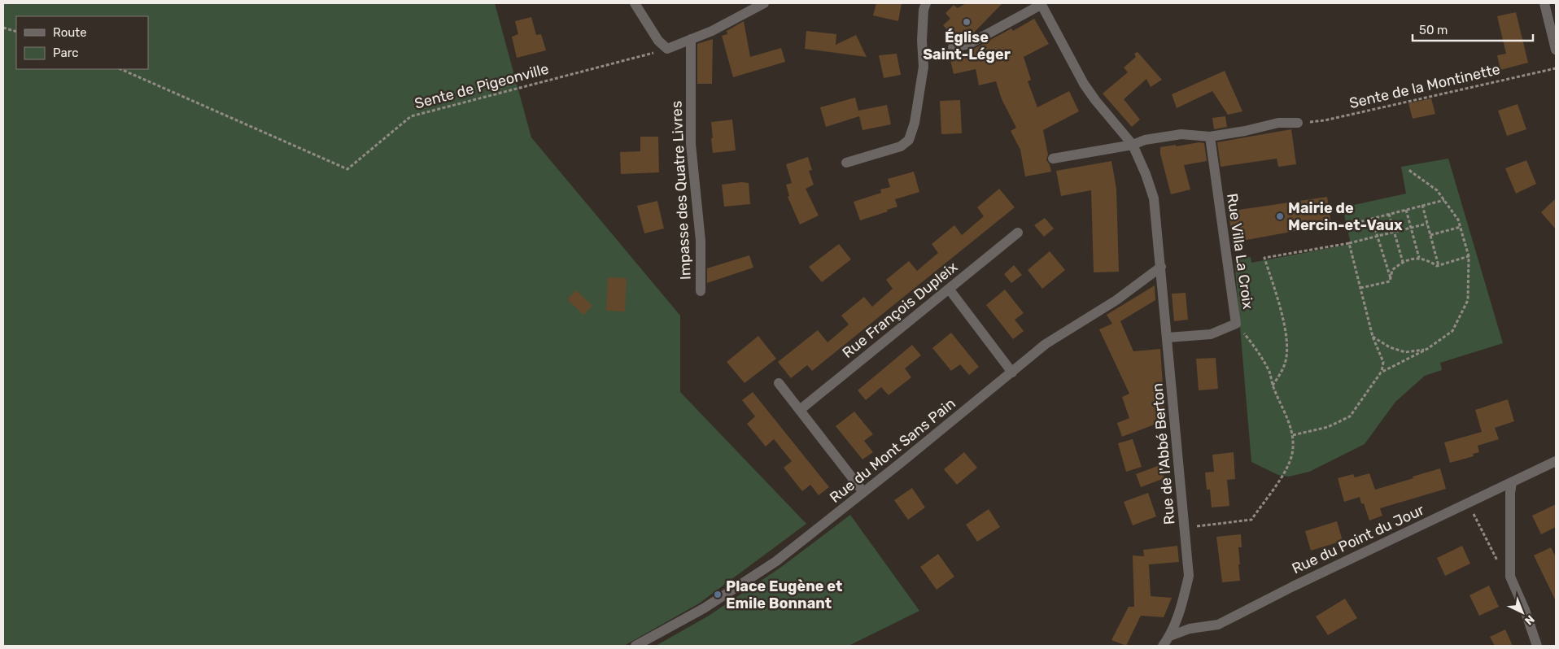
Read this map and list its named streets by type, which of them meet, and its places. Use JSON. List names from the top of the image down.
{
  "streets": {
    "street": [
      "Impasse des Quatre Livres",
      "Rue Villa La Croix",
      "Rue François Dupleix",
      "Rue du Mont Sans Pain",
      "Rue de l'Abbé Berton",
      "Rue du Point du Jour"
    ],
    "path": ["Sente de Pigeonville", "Sente de la Montinette"]
  },
  "crossings": [
    ["Rue Villa La Croix", "Rue de l'Abbé Berton"],
    ["Rue du Mont Sans Pain", "Rue de l'Abbé Berton"],
    ["Rue de l'Abbé Berton", "Rue du Point du Jour"]
  ],
  "places": ["Église Saint-Léger", "Mairie de Mercin-et-Vaux", "Place Eugène et Emile Bonnant"],
  "legend": ["Route", "Parc"],
  "scale_bar": "50 m",
  "north": "bottom right"
}
